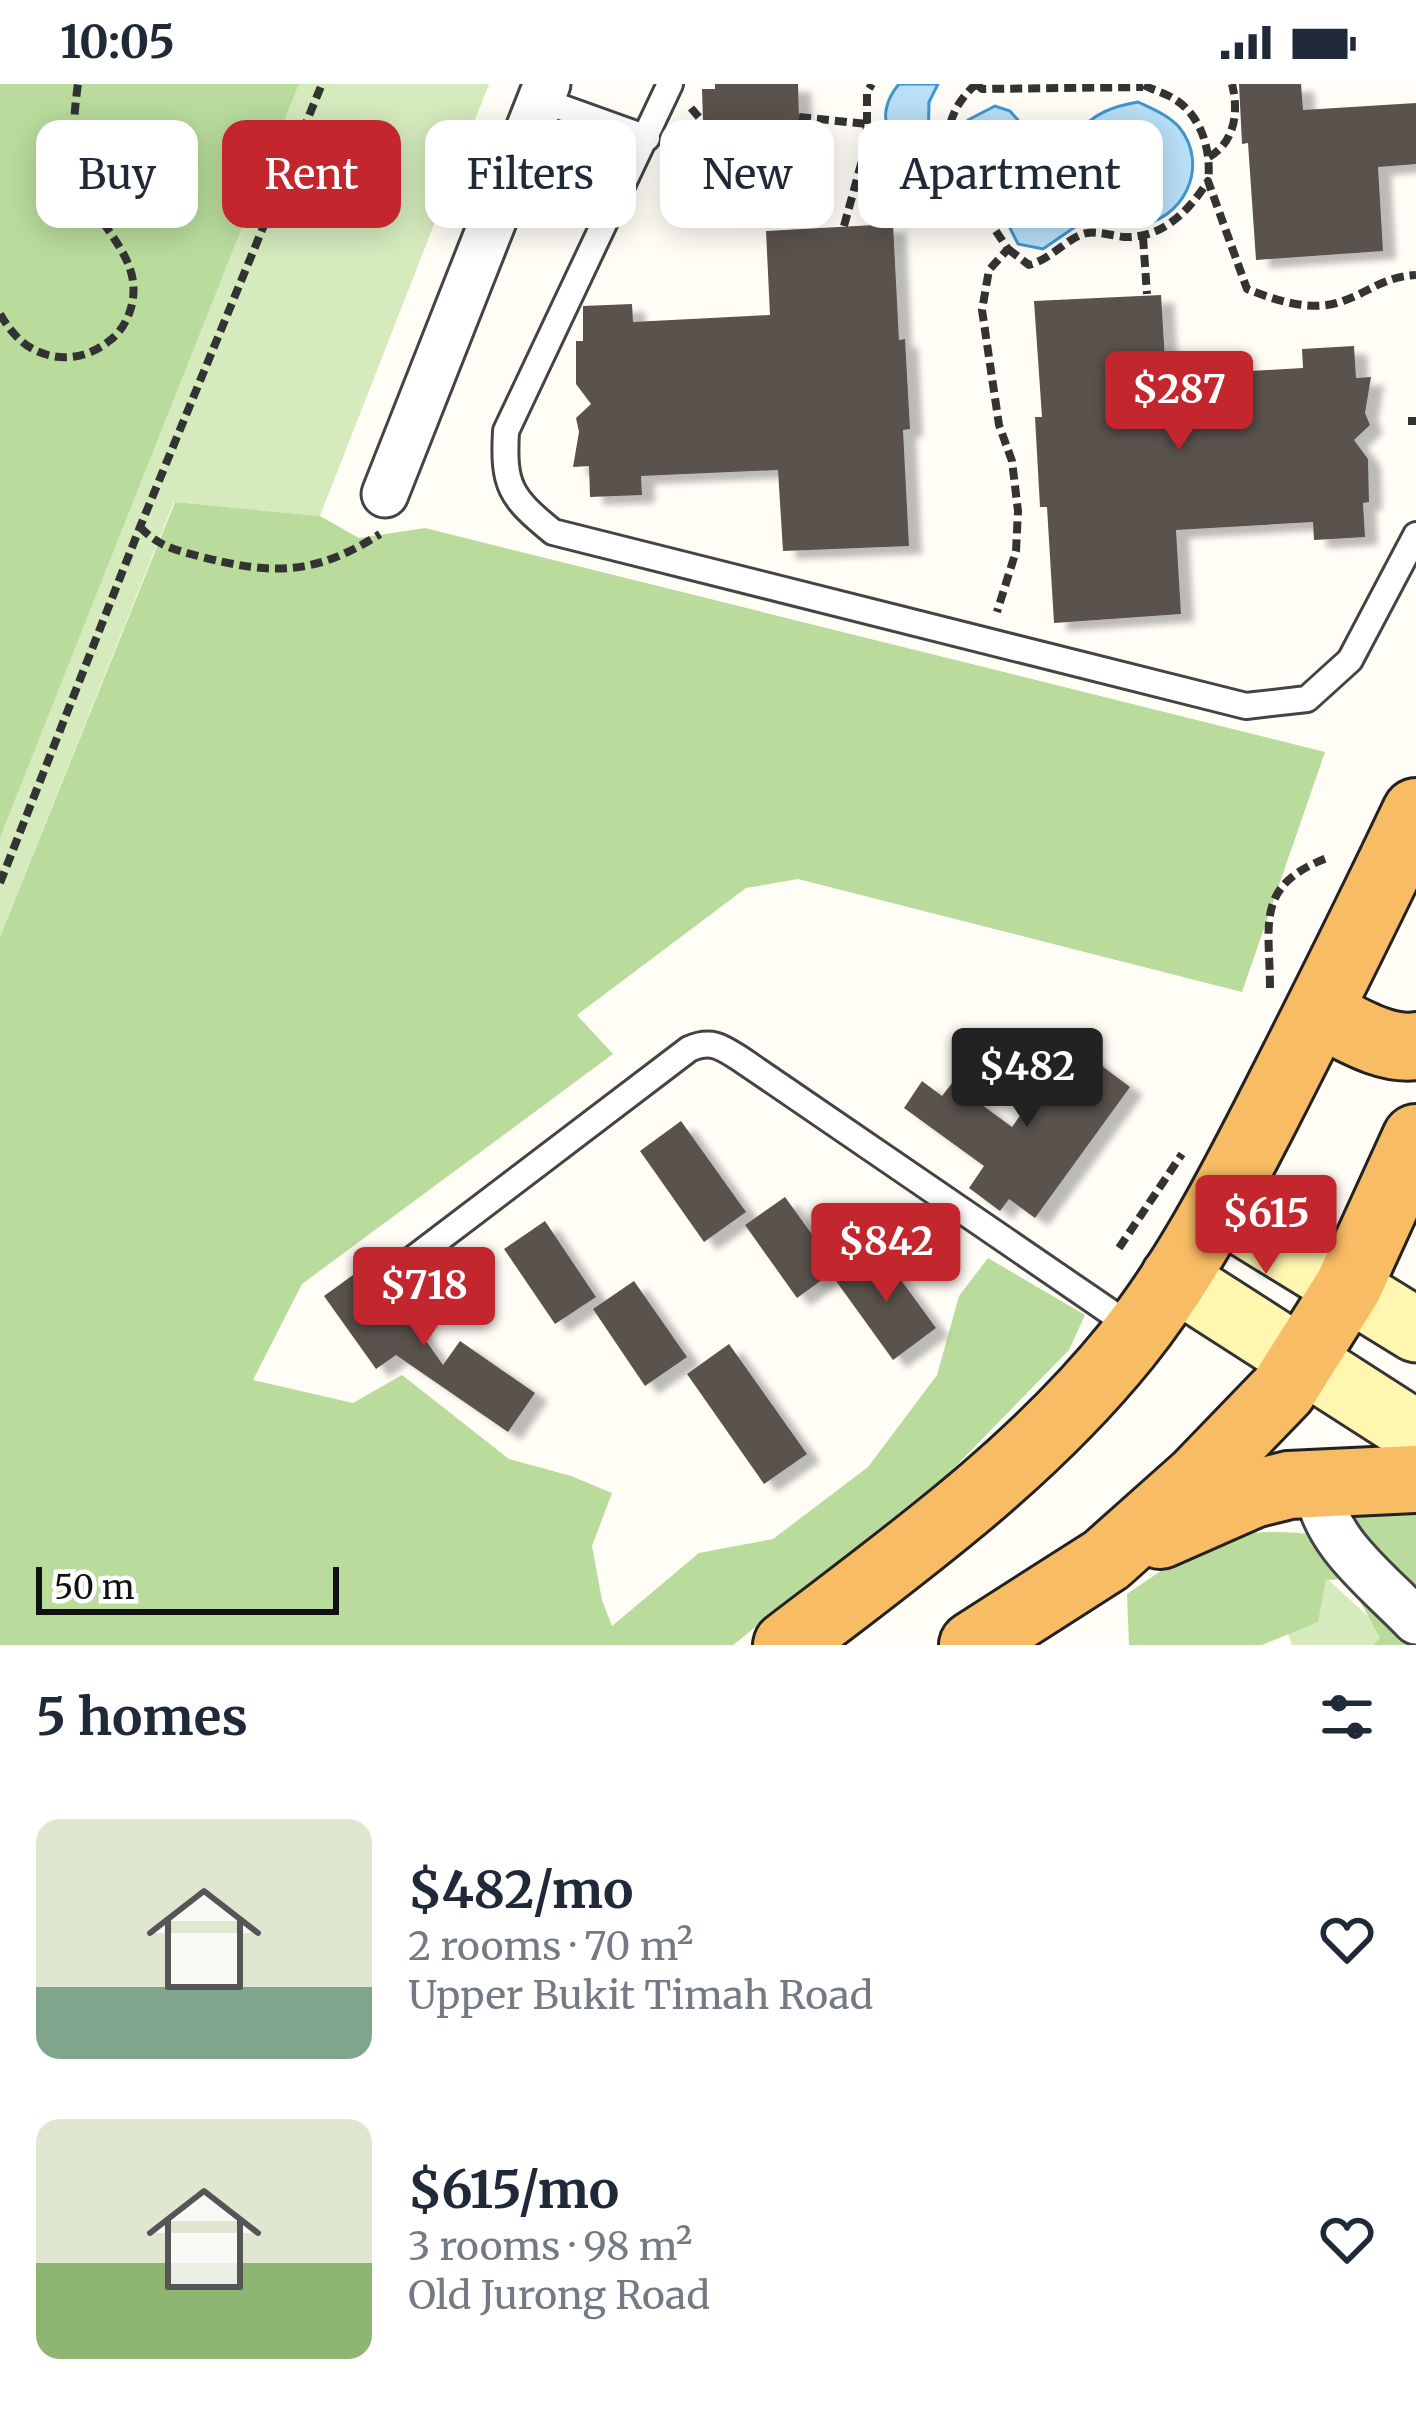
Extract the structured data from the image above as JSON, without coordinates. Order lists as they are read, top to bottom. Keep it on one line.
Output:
{"scale_bar":"50 m","page":{"status":"10:05","chip":["Buy","Rent","Filters","New","Apartment"],"price":["$287","$482","$615","$842","$718"],"scale":"50 m","heading":"5 homes","list":[{"name":"$482/mo","note":"2 rooms · 70 m² · Upper Bukit Timah Road"},{"name":"$615/mo","note":"3 rooms · 98 m² · Old Jurong Road"}]}}
